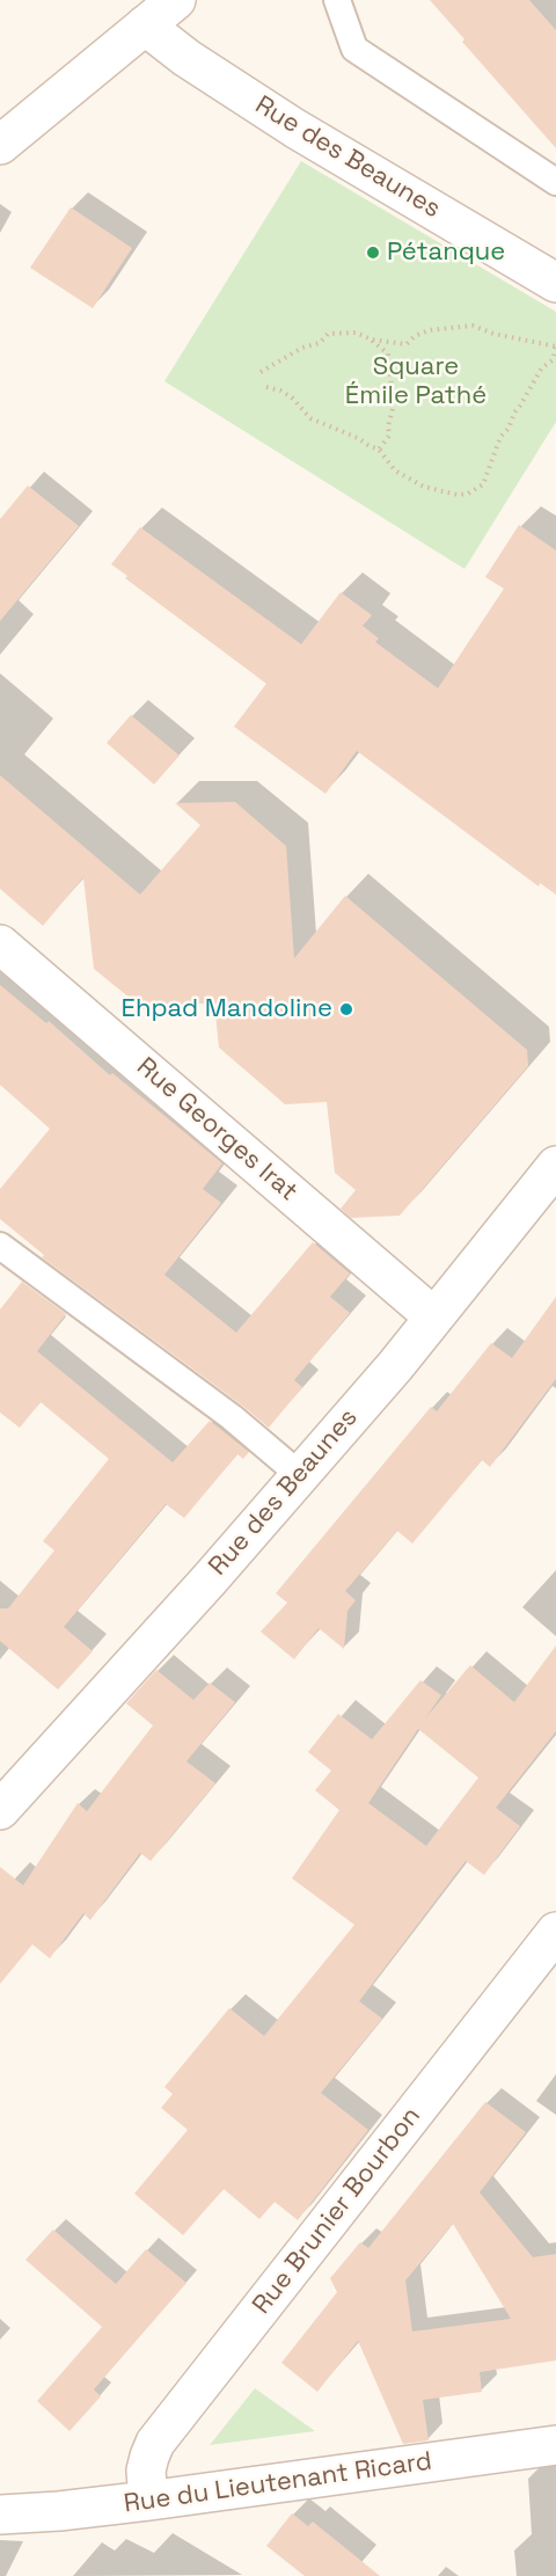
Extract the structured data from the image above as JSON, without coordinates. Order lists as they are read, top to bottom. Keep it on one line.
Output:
{"streets":{"street":["Rue des Beaunes","Rue Georges Irat","Rue Brunier Bourbon","Rue du Lieutenant Ricard"]},"crossings":[["Rue des Beaunes","Rue Georges Irat"],["Rue Brunier Bourbon","Rue du Lieutenant Ricard"]],"parks":["Square Émile Pathé"],"places":["Pétanque","Ehpad Mandoline"]}
